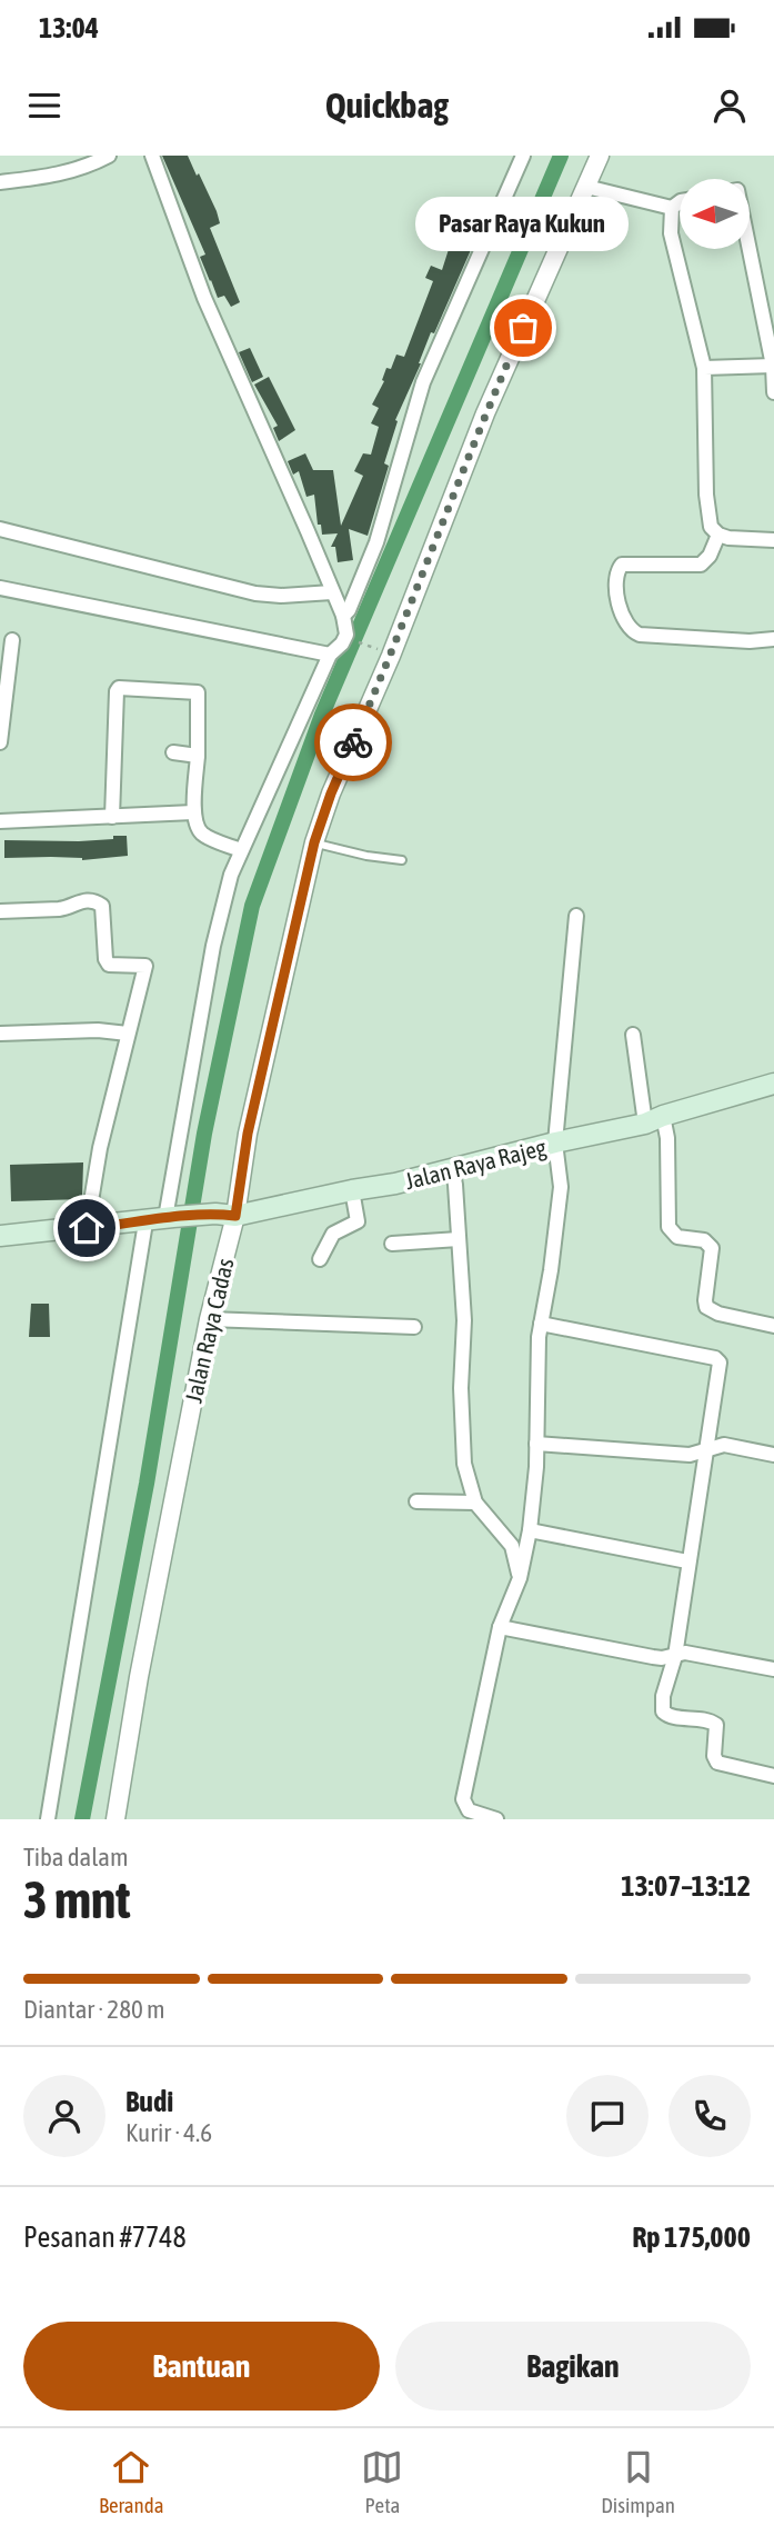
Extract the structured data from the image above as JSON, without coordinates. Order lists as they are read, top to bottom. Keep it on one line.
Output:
{"streets":{"main road":["Jalan Raya Rajeg"],"street":["Jalan Raya Cadas"]},"crossings":[["Jalan Raya Rajeg","Jalan Raya Cadas"]],"places":["Pasar Raya Kukun"],"north":"left","page":{"status":"13:04","header":"Quickbag","bubble":"Pasar Raya Kukun","heading":["3 mnt","Tiba dalam","13:07–13:12"],"panel":["Budi","Kurir · 4.6","Pesanan #7748","Rp 175,000"],"bar":"Diantar · 280 m","buttons":["Bantuan","Bagikan"],"tabs":["Beranda","Peta","Disimpan"]}}
